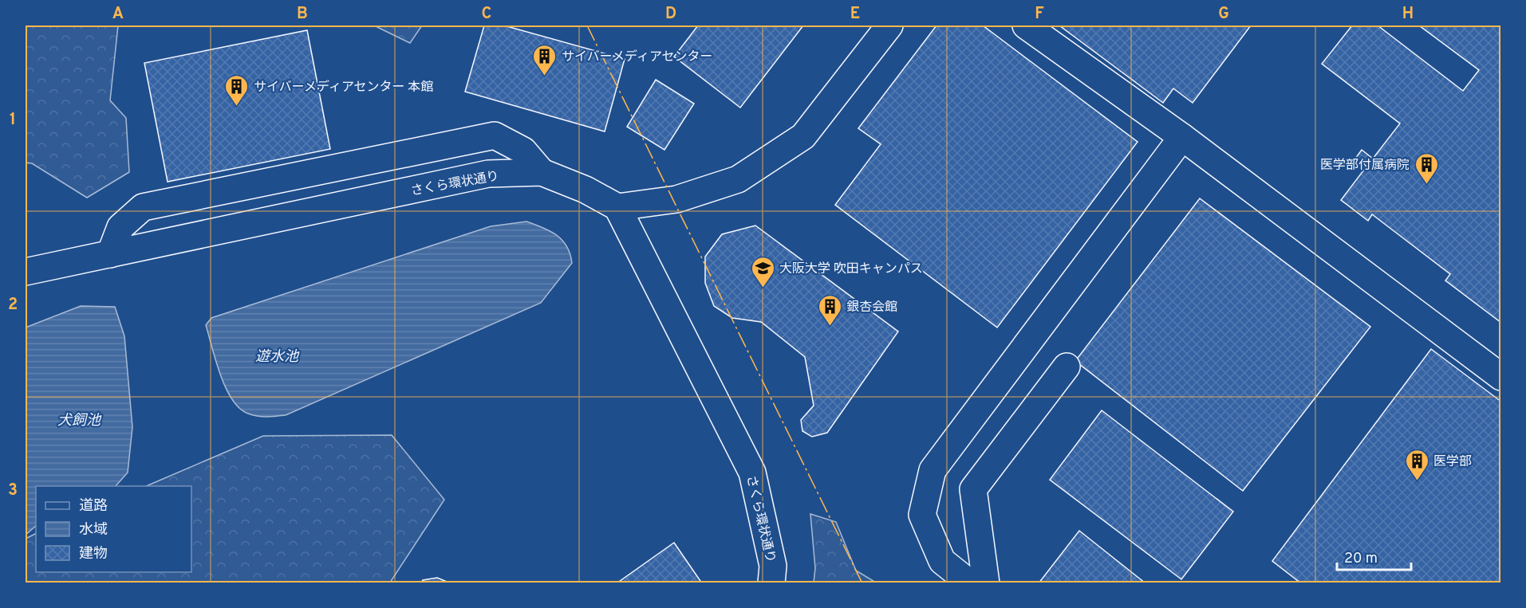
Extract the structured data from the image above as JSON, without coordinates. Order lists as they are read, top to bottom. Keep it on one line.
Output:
{"streets":{"lane":["さくら環状通り"]},"water":["遊水池","犬飼池"],"places":{"building":["サイバーメディアセンター","サイバーメディアセンター 本館","医学部付属病院","銀杏会館","医学部"],"school or university":["大阪大学 吹田キャンパス"]},"legend":["道路","水域","建物"],"scale_bar":"20 m","grid":{"columns":["A","B","C","D","E","F","G","H"],"rows":["1","2","3"]}}
